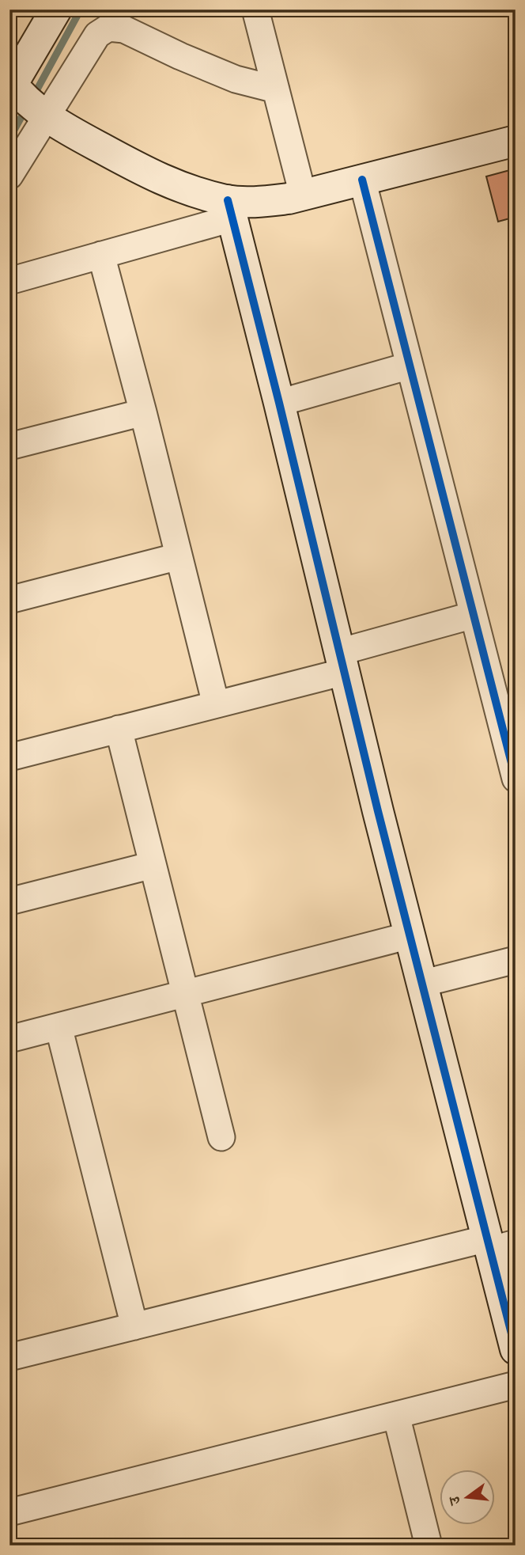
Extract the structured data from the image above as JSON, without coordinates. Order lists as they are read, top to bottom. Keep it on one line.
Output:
{"north":"left"}
